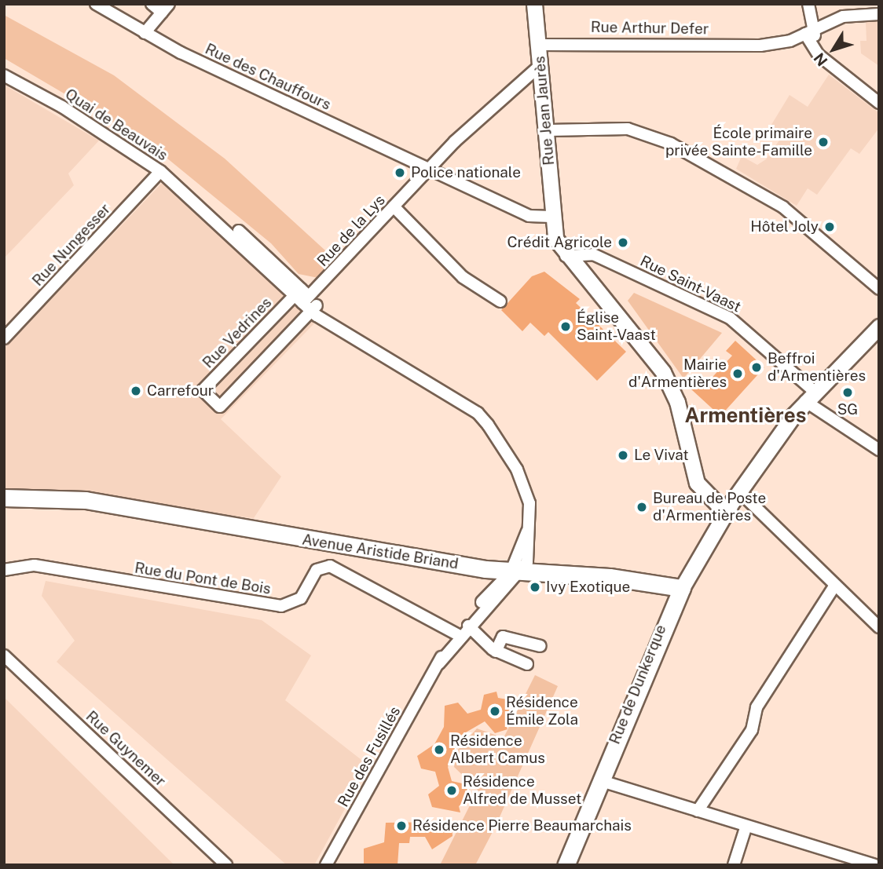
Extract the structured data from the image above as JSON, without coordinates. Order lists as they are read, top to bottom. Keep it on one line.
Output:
{"streets":{"main road":["Rue Jean Jaurès","Avenue Aristide Briand","Rue de Dunkerque"],"street":["Rue Arthur Defer","Rue des Chauffours","Quai de Beauvais","Rue de la Lys","Rue Nungesser","Rue Saint-Vaast","Rue Vedrines","Rue du Pont de Bois","Rue Guynemer","Rue des Fusillés"]},"crossings":[["Rue Arthur Defer","Rue Jean Jaurès"],["Rue des Chauffours","Rue Jean Jaurès"],["Rue des Chauffours","Rue de la Lys"],["Rue Jean Jaurès","Rue de la Lys"],["Rue Jean Jaurès","Rue Saint-Vaast"],["Rue Jean Jaurès","Rue de Dunkerque"],["Quai de Beauvais","Rue de la Lys"],["Quai de Beauvais","Rue Nungesser"],["Quai de Beauvais","Rue Vedrines"],["Quai de Beauvais","Avenue Aristide Briand"],["Quai de Beauvais","Rue des Fusillés"],["Rue de la Lys","Rue Vedrines"],["Rue Saint-Vaast","Rue de Dunkerque"],["Avenue Aristide Briand","Rue de Dunkerque"],["Avenue Aristide Briand","Rue des Fusillés"],["Rue du Pont de Bois","Rue des Fusillés"]],"districts":["Armentières"],"places":["École primaire privée Sainte-Famille","Police nationale","Hôtel Joly","Crédit Agricole","Église Saint-Vaast","Beffroi d'Armentières","Mairie d'Armentières","Carrefour","SG","Le Vivat","Bureau de Poste d'Armentières","Ivy Exotique","Résidence Émile Zola","Résidence Albert Camus","Résidence Alfred de Musset","Résidence Pierre Beaumarchais"],"north":"bottom left"}
